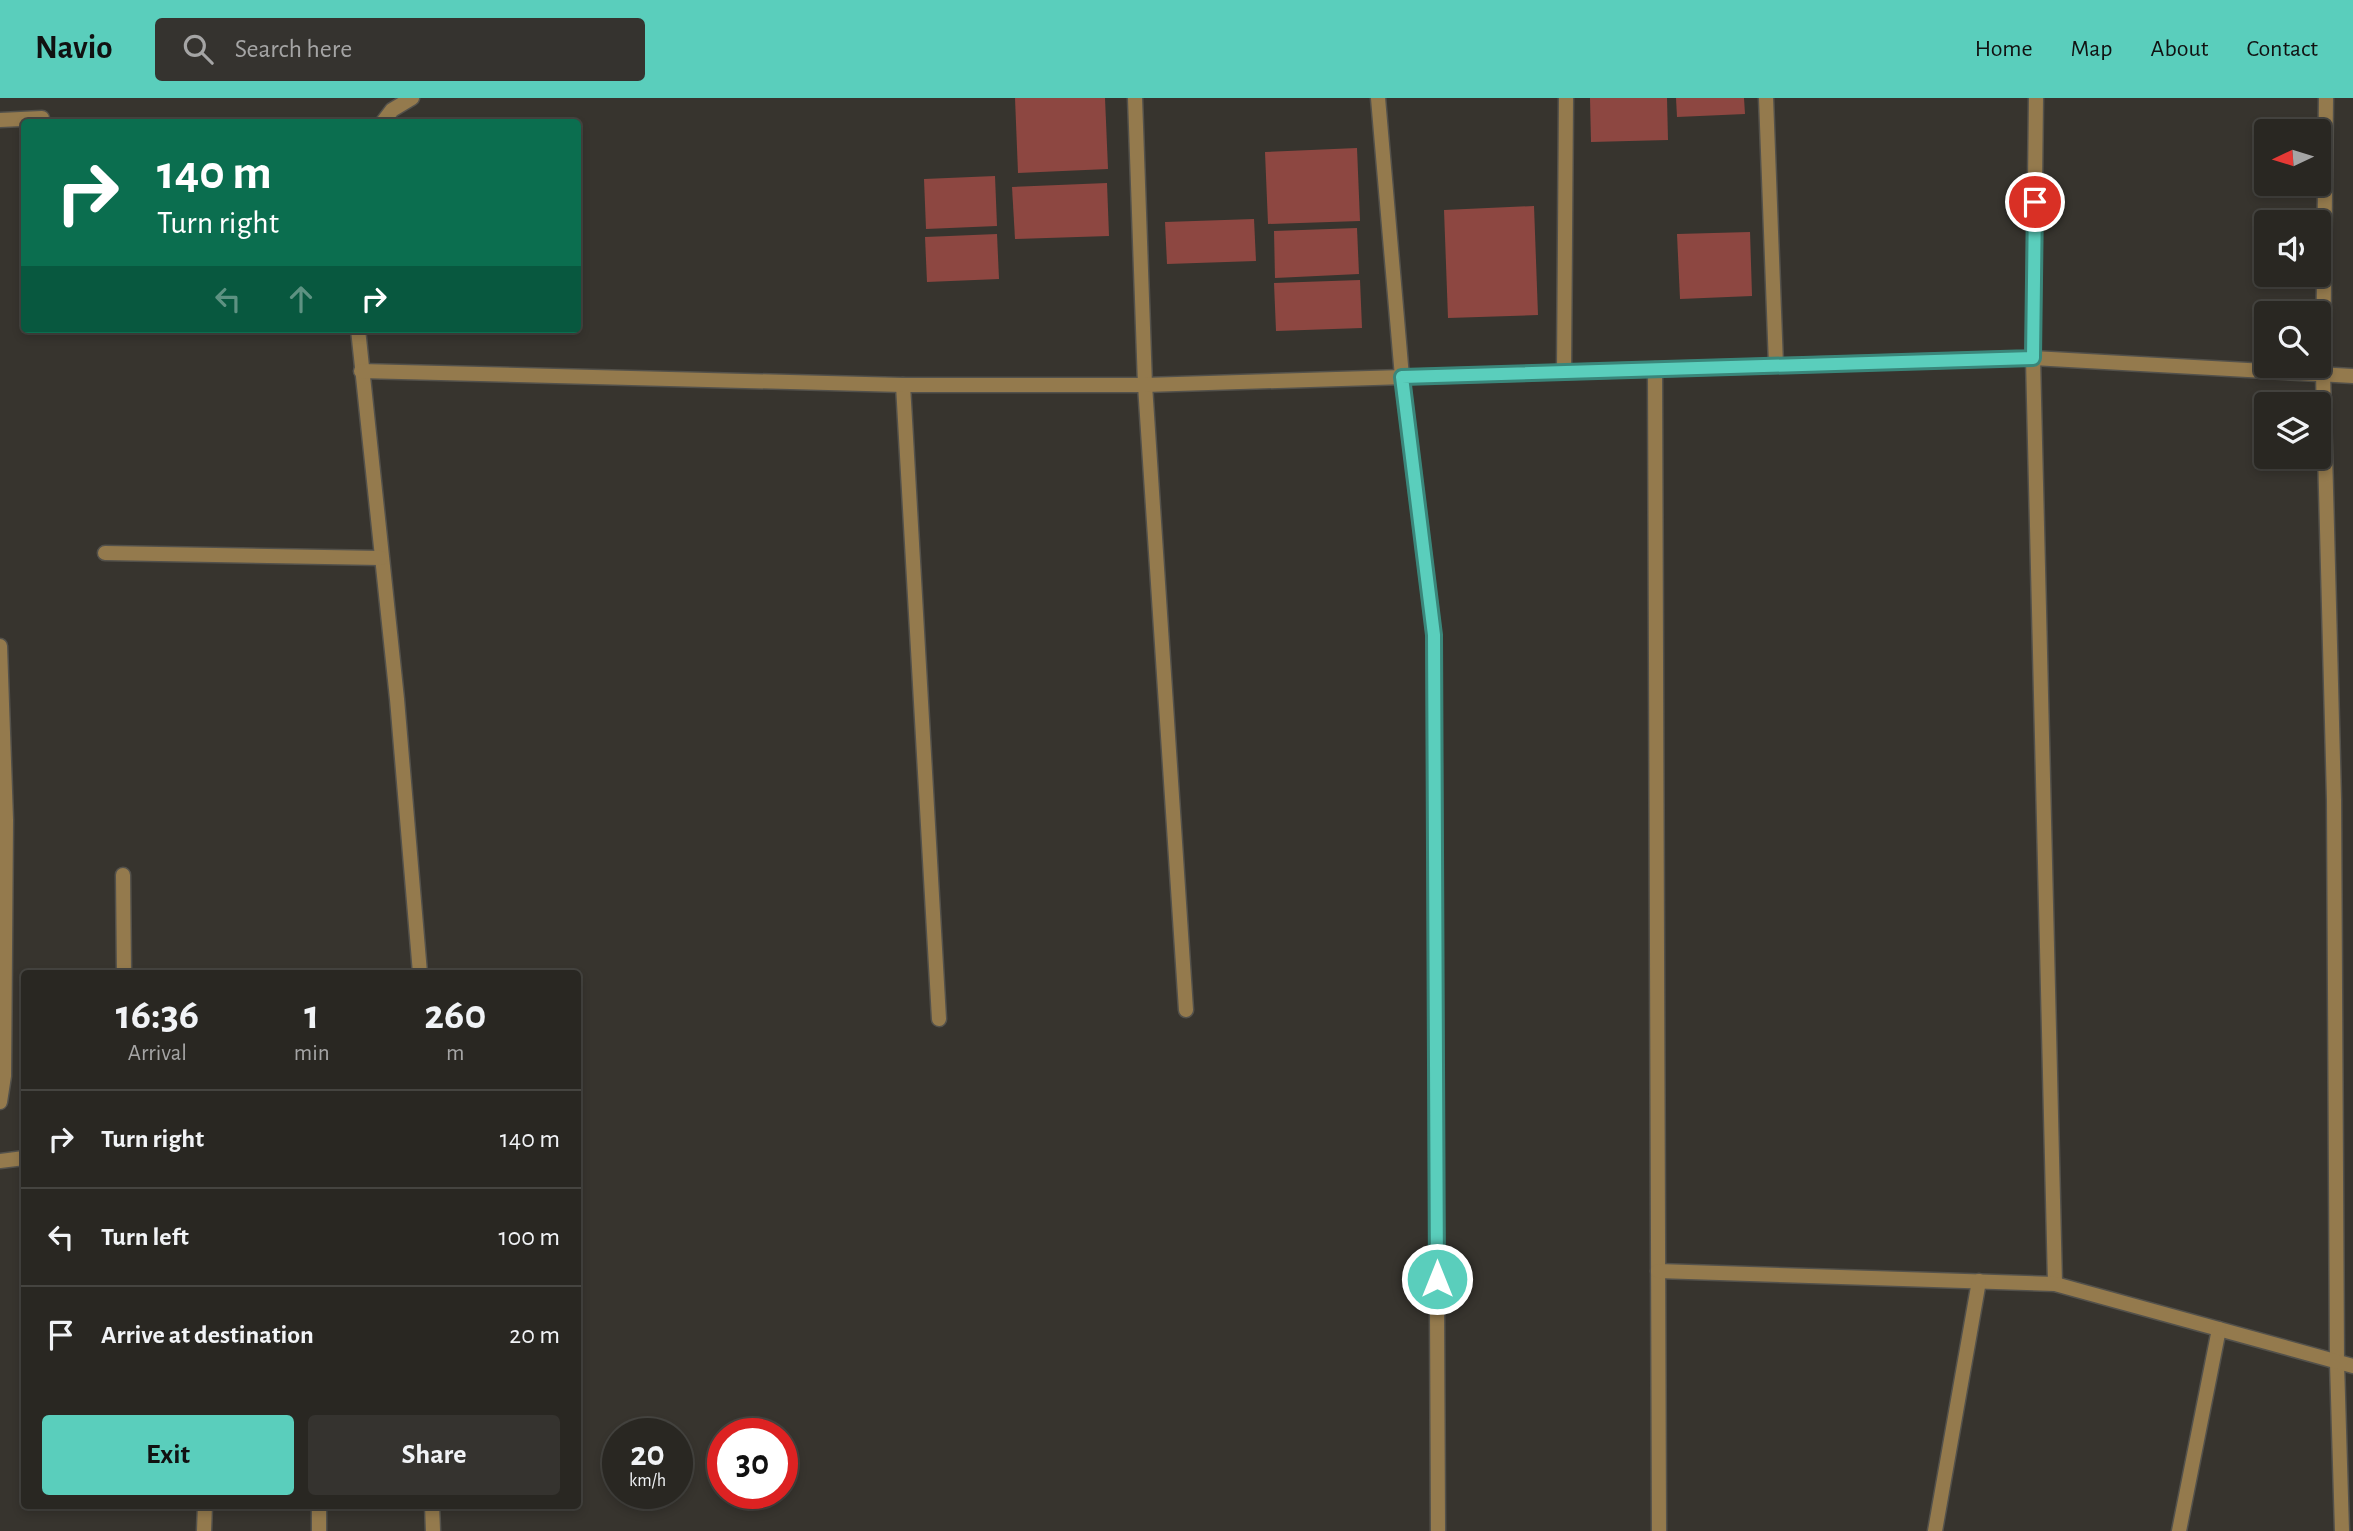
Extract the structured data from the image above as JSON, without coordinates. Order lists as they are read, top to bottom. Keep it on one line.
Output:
{"north":"left","page":{"header":"Navio","search":"Search here","nav":["Home","Map","About","Contact"],"turn":["140 m","Turn right"],"eta":["16:36","Arrival","1","min","260","m"],"list":[{"name":"Turn right","value":"140 m"},{"name":"Turn left","value":"100 m"},{"name":"Arrive at destination","value":"20 m"}],"buttons":["Exit","Share"],"speed":"20 km/h","limit":"30"}}
